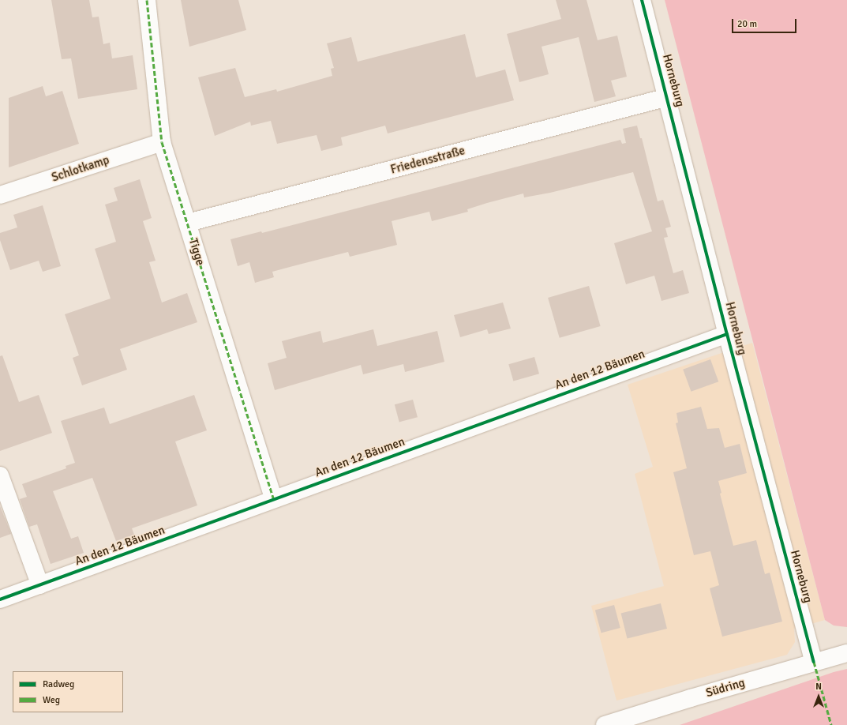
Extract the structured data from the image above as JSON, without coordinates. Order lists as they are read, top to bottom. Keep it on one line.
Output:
{"streets":{"street":["Horneburg","Friedensstraße","Schlotkamp","Tigge","An den 12 Bäumen","Südring"]},"crossings":[["Horneburg","Friedensstraße"],["Horneburg","An den 12 Bäumen"],["Horneburg","Südring"],["Friedensstraße","Tigge"],["Schlotkamp","Tigge"],["Tigge","An den 12 Bäumen"]],"legend":["Radweg","Weg"],"scale_bar":"20 m","north":"top"}
